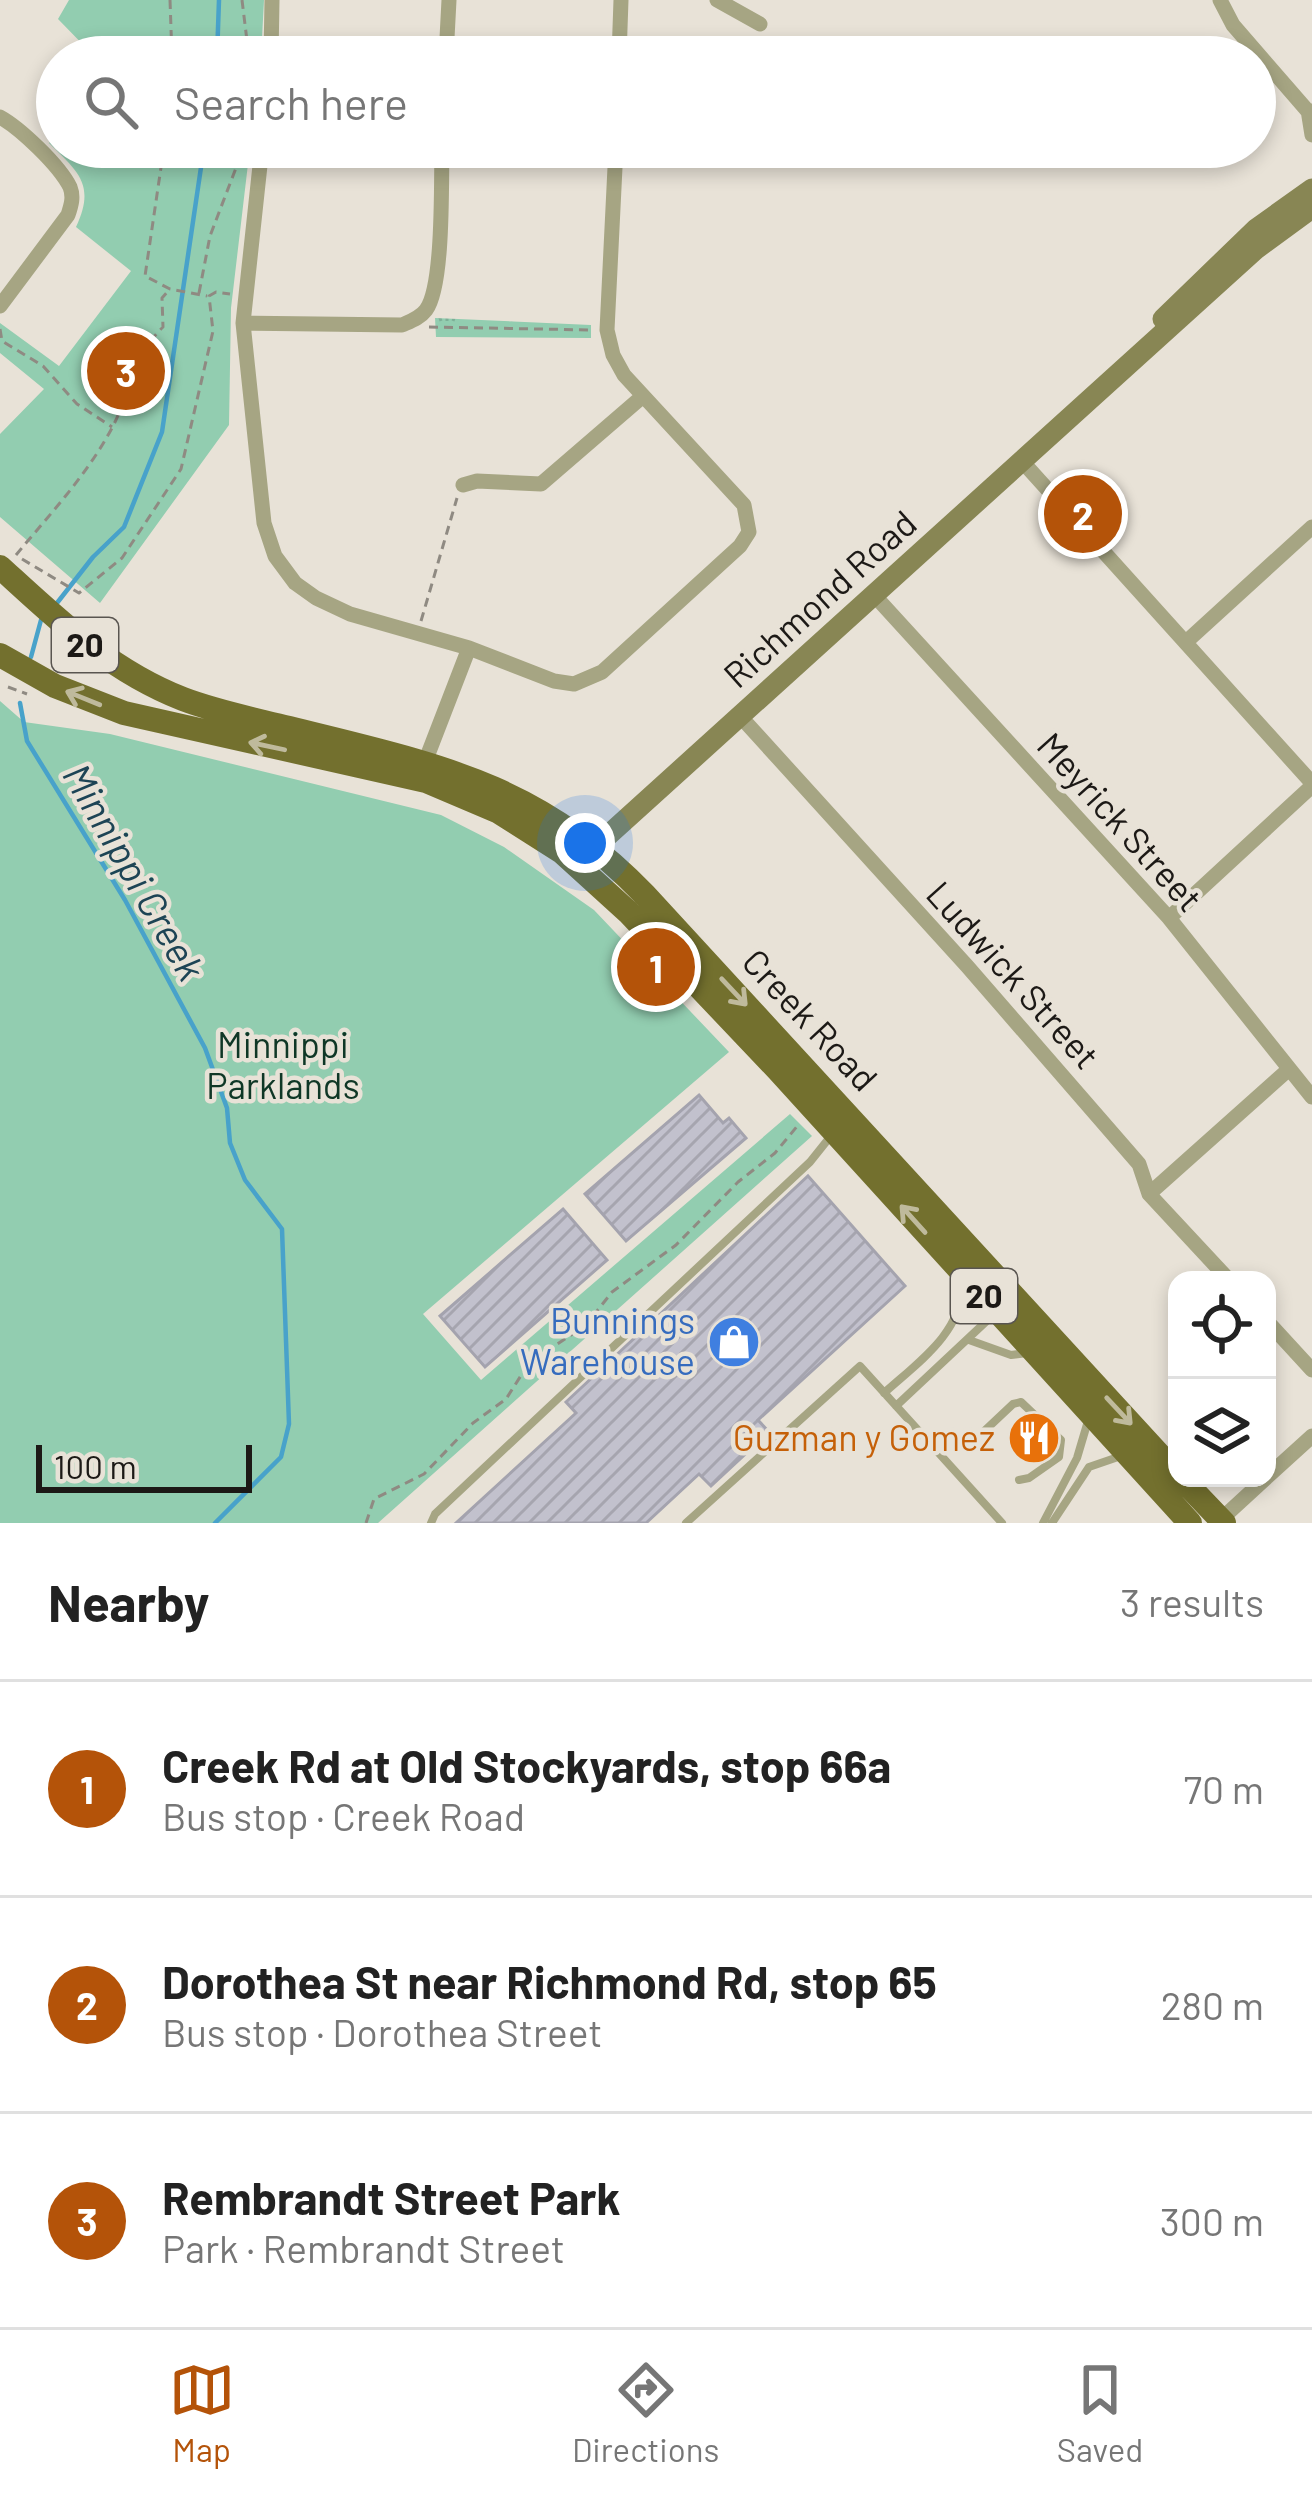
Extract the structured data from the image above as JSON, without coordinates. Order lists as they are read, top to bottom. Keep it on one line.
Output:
{"streets":{"main road":["Richmond Road","20","Creek Road"],"street":["Meyrick Street","Ludwick Street"]},"crossings":[["Richmond Road","Meyrick Street"],["Richmond Road","Ludwick Street"],["Richmond Road","Creek Road"]],"water":["Minnippi Creek"],"parks":["Minnippi Parklands"],"places":{"shop":["Bunnings Warehouse"],"restaurant":["Guzman y Gomez"]},"scale_bar":"100 m","page":{"search":"Search here","pins":["3","2","1"],"scale":"100 m","heading":["Nearby","3 results"],"list":[{"mark":"1","name":"Creek Rd at Old Stockyards, stop 66a","note":"Bus stop · Creek Road","value":"70 m"},{"mark":"2","name":"Dorothea St near Richmond Rd, stop 65","note":"Bus stop · Dorothea Street","value":"280 m"},{"mark":"3","name":"Rembrandt Street Park","note":"Park · Rembrandt Street","value":"300 m"}],"nav":["Map","Directions","Saved"]}}
